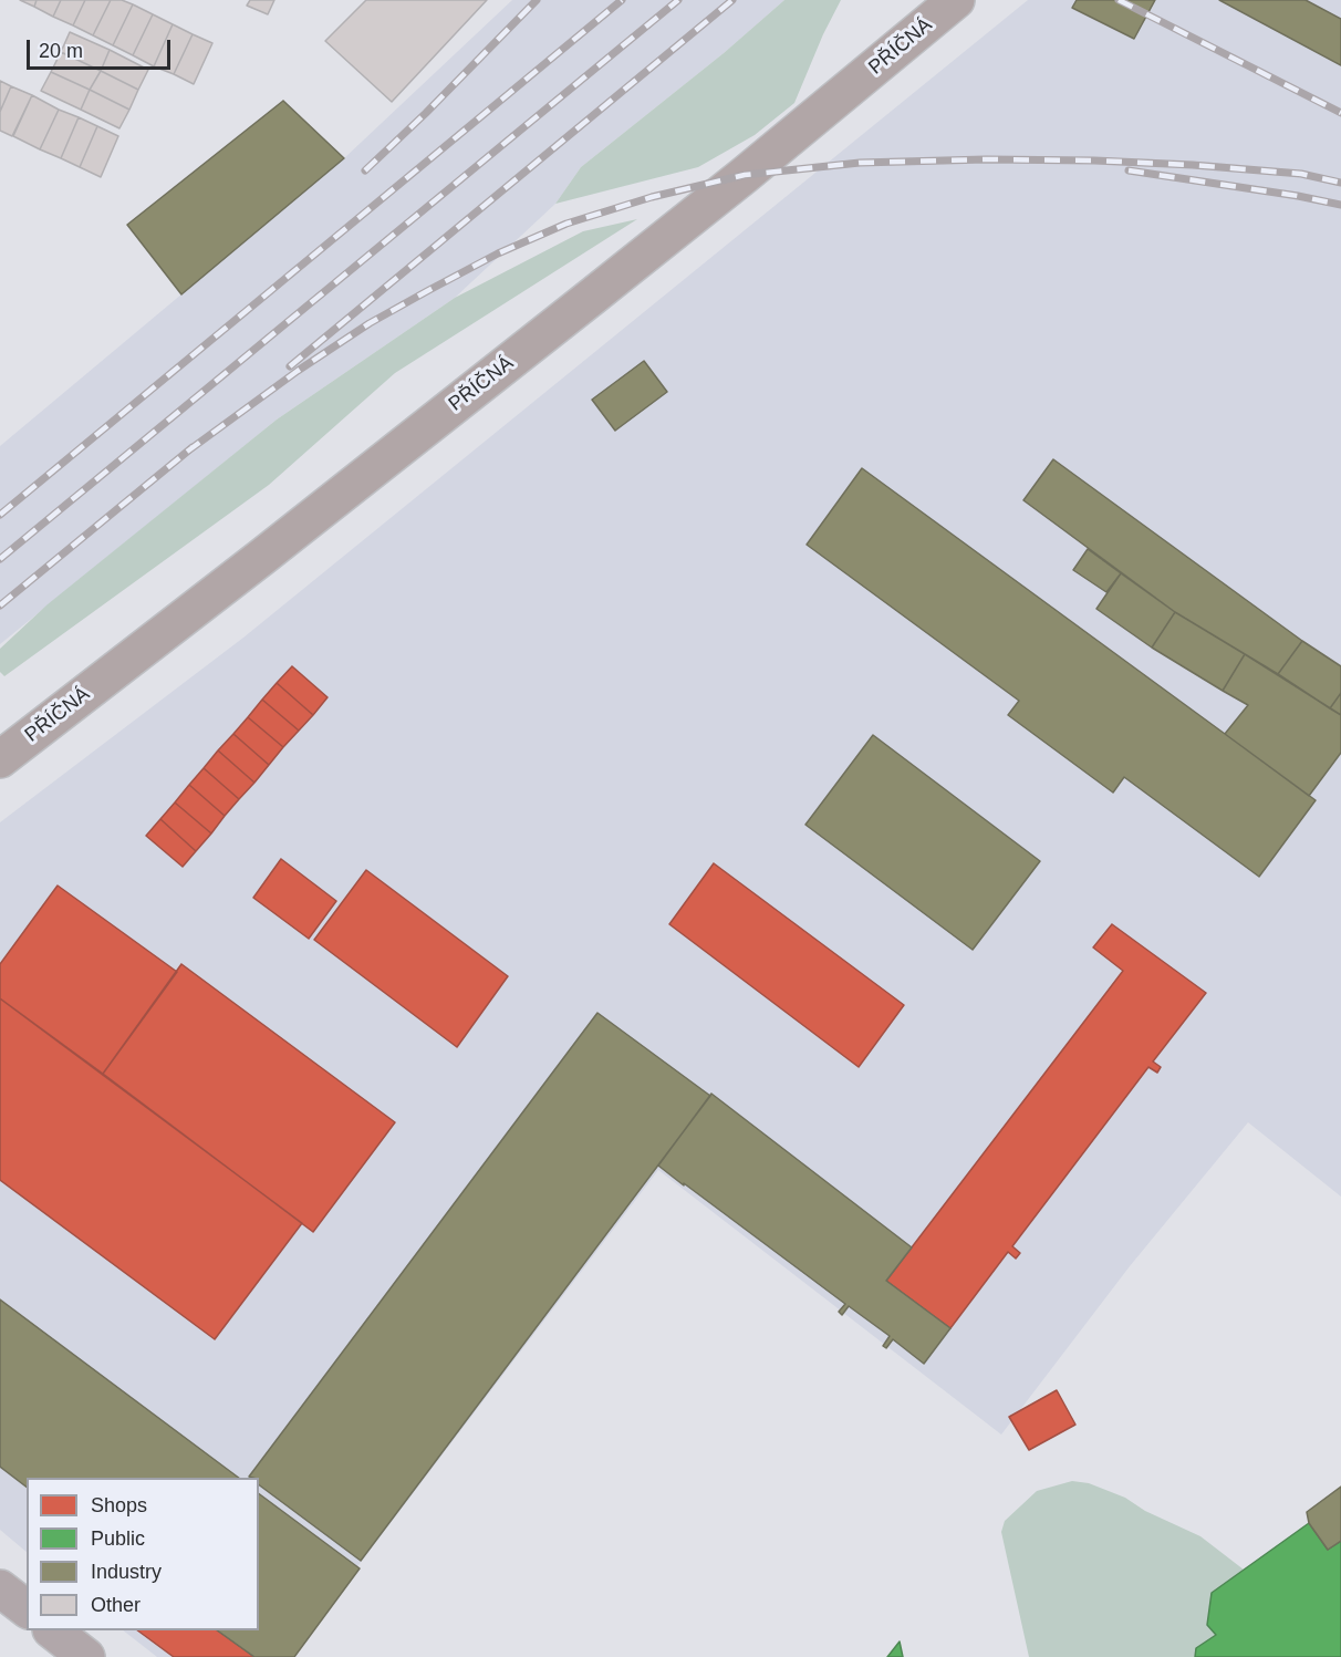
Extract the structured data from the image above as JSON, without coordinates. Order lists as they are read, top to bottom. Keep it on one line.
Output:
{"streets":{"street":["PŘÍČNÁ"]},"legend":["Shops","Public","Industry","Other"],"scale_bar":"20 m"}
